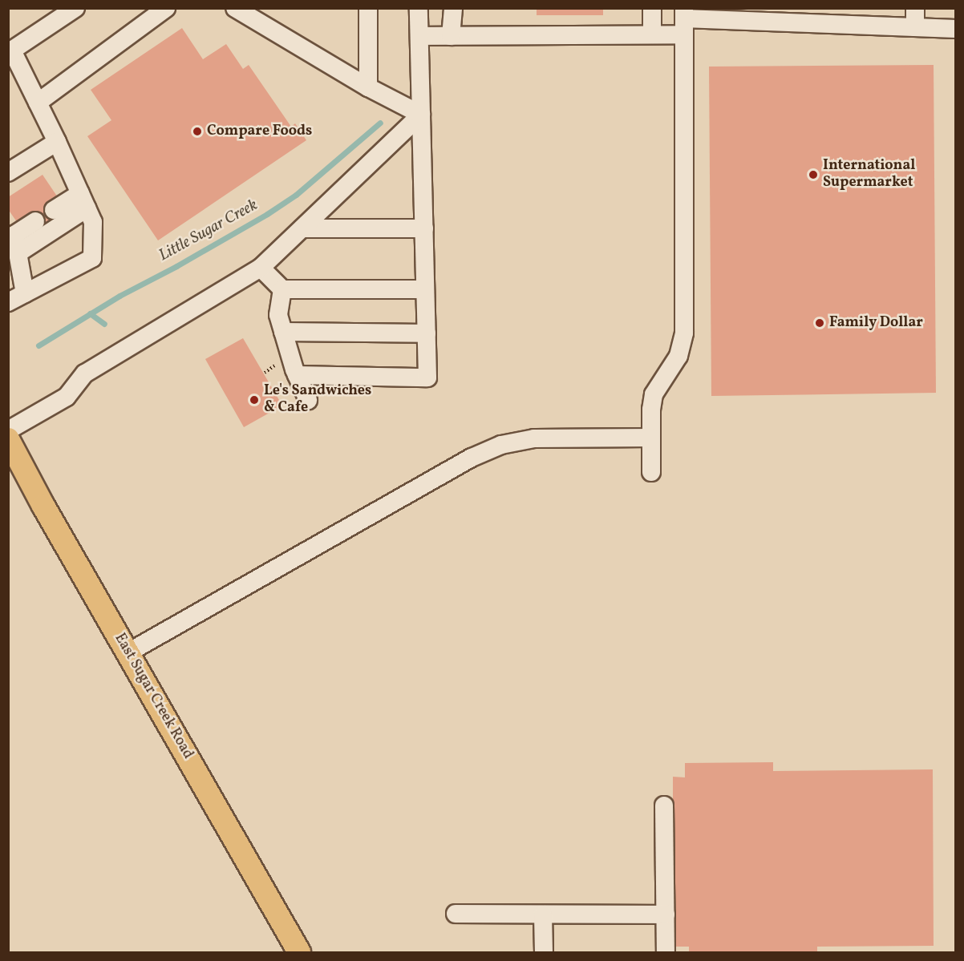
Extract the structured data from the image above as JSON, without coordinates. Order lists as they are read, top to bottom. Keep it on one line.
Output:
{"streets":{"main road":["East Sugar Creek Road"]},"water":["Little Sugar Creek"],"places":["Compare Foods","International Supermarket","Family Dollar","Le's Sandwiches & Cafe"]}
